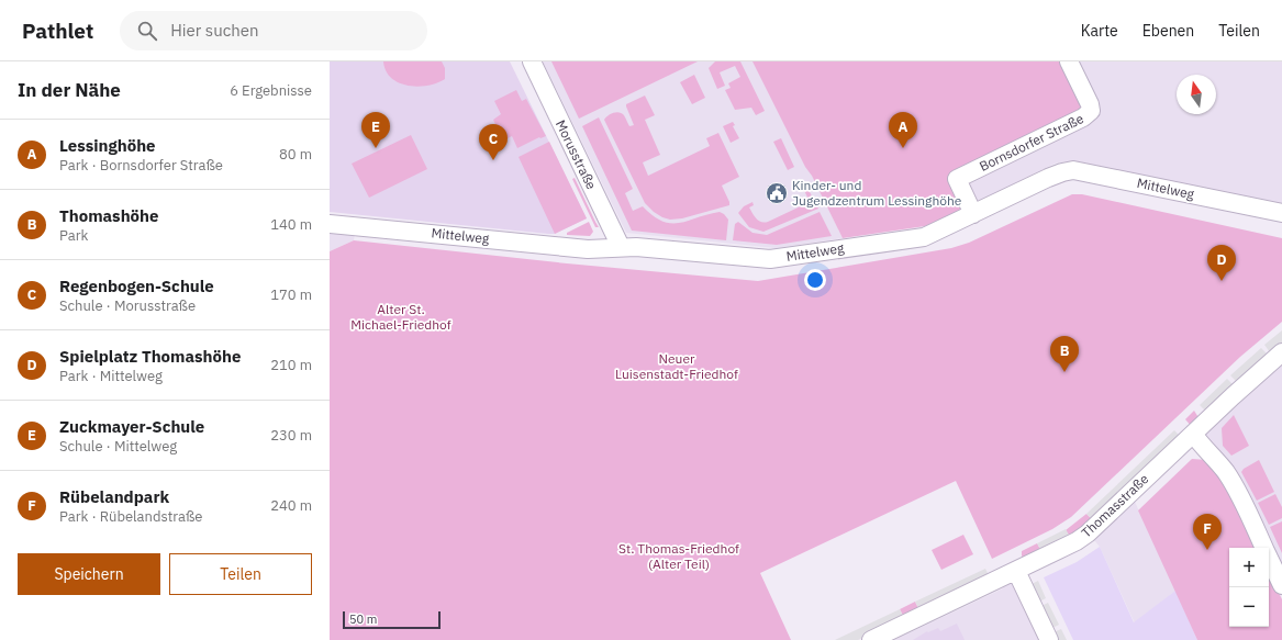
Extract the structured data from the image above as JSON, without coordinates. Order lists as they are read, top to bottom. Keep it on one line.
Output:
{"streets":{"street":["Bornsdorfer Straße","Morusstraße","Mittelweg","Thomasstraße"]},"crossings":[["Bornsdorfer Straße","Mittelweg"],["Morusstraße","Mittelweg"]],"parks":["Alter St. Michael-Friedhof","Neuer Luisenstadt-Friedhof","St. Thomas-Friedhof (Alter Teil)"],"places":{"public building":["Kinder- und Jugendzentrum Lessinghöhe"]},"scale_bar":"50 m","north":"top","page":{"header":"Pathlet","search":"Hier suchen","nav":["Karte","Ebenen","Teilen"],"heading":["In der Nähe","6 Ergebnisse"],"pins":["A","E","C","D","B","F"],"list":[{"mark":"A","name":"Lessinghöhe","note":"Park · Bornsdorfer Straße","value":"80 m"},{"mark":"B","name":"Thomashöhe","note":"Park","value":"140 m"},{"mark":"C","name":"Regenbogen-Schule","note":"Schule · Morusstraße","value":"170 m"},{"mark":"D","name":"Spielplatz Thomashöhe","note":"Park · Mittelweg","value":"210 m"},{"mark":"E","name":"Zuckmayer-Schule","note":"Schule · Mittelweg","value":"230 m"},{"mark":"F","name":"Rübelandpark","note":"Park · Rübelandstraße","value":"240 m"}],"buttons":["Speichern","Teilen"],"map_buttons":["+","−"],"scale":"50 m"}}
